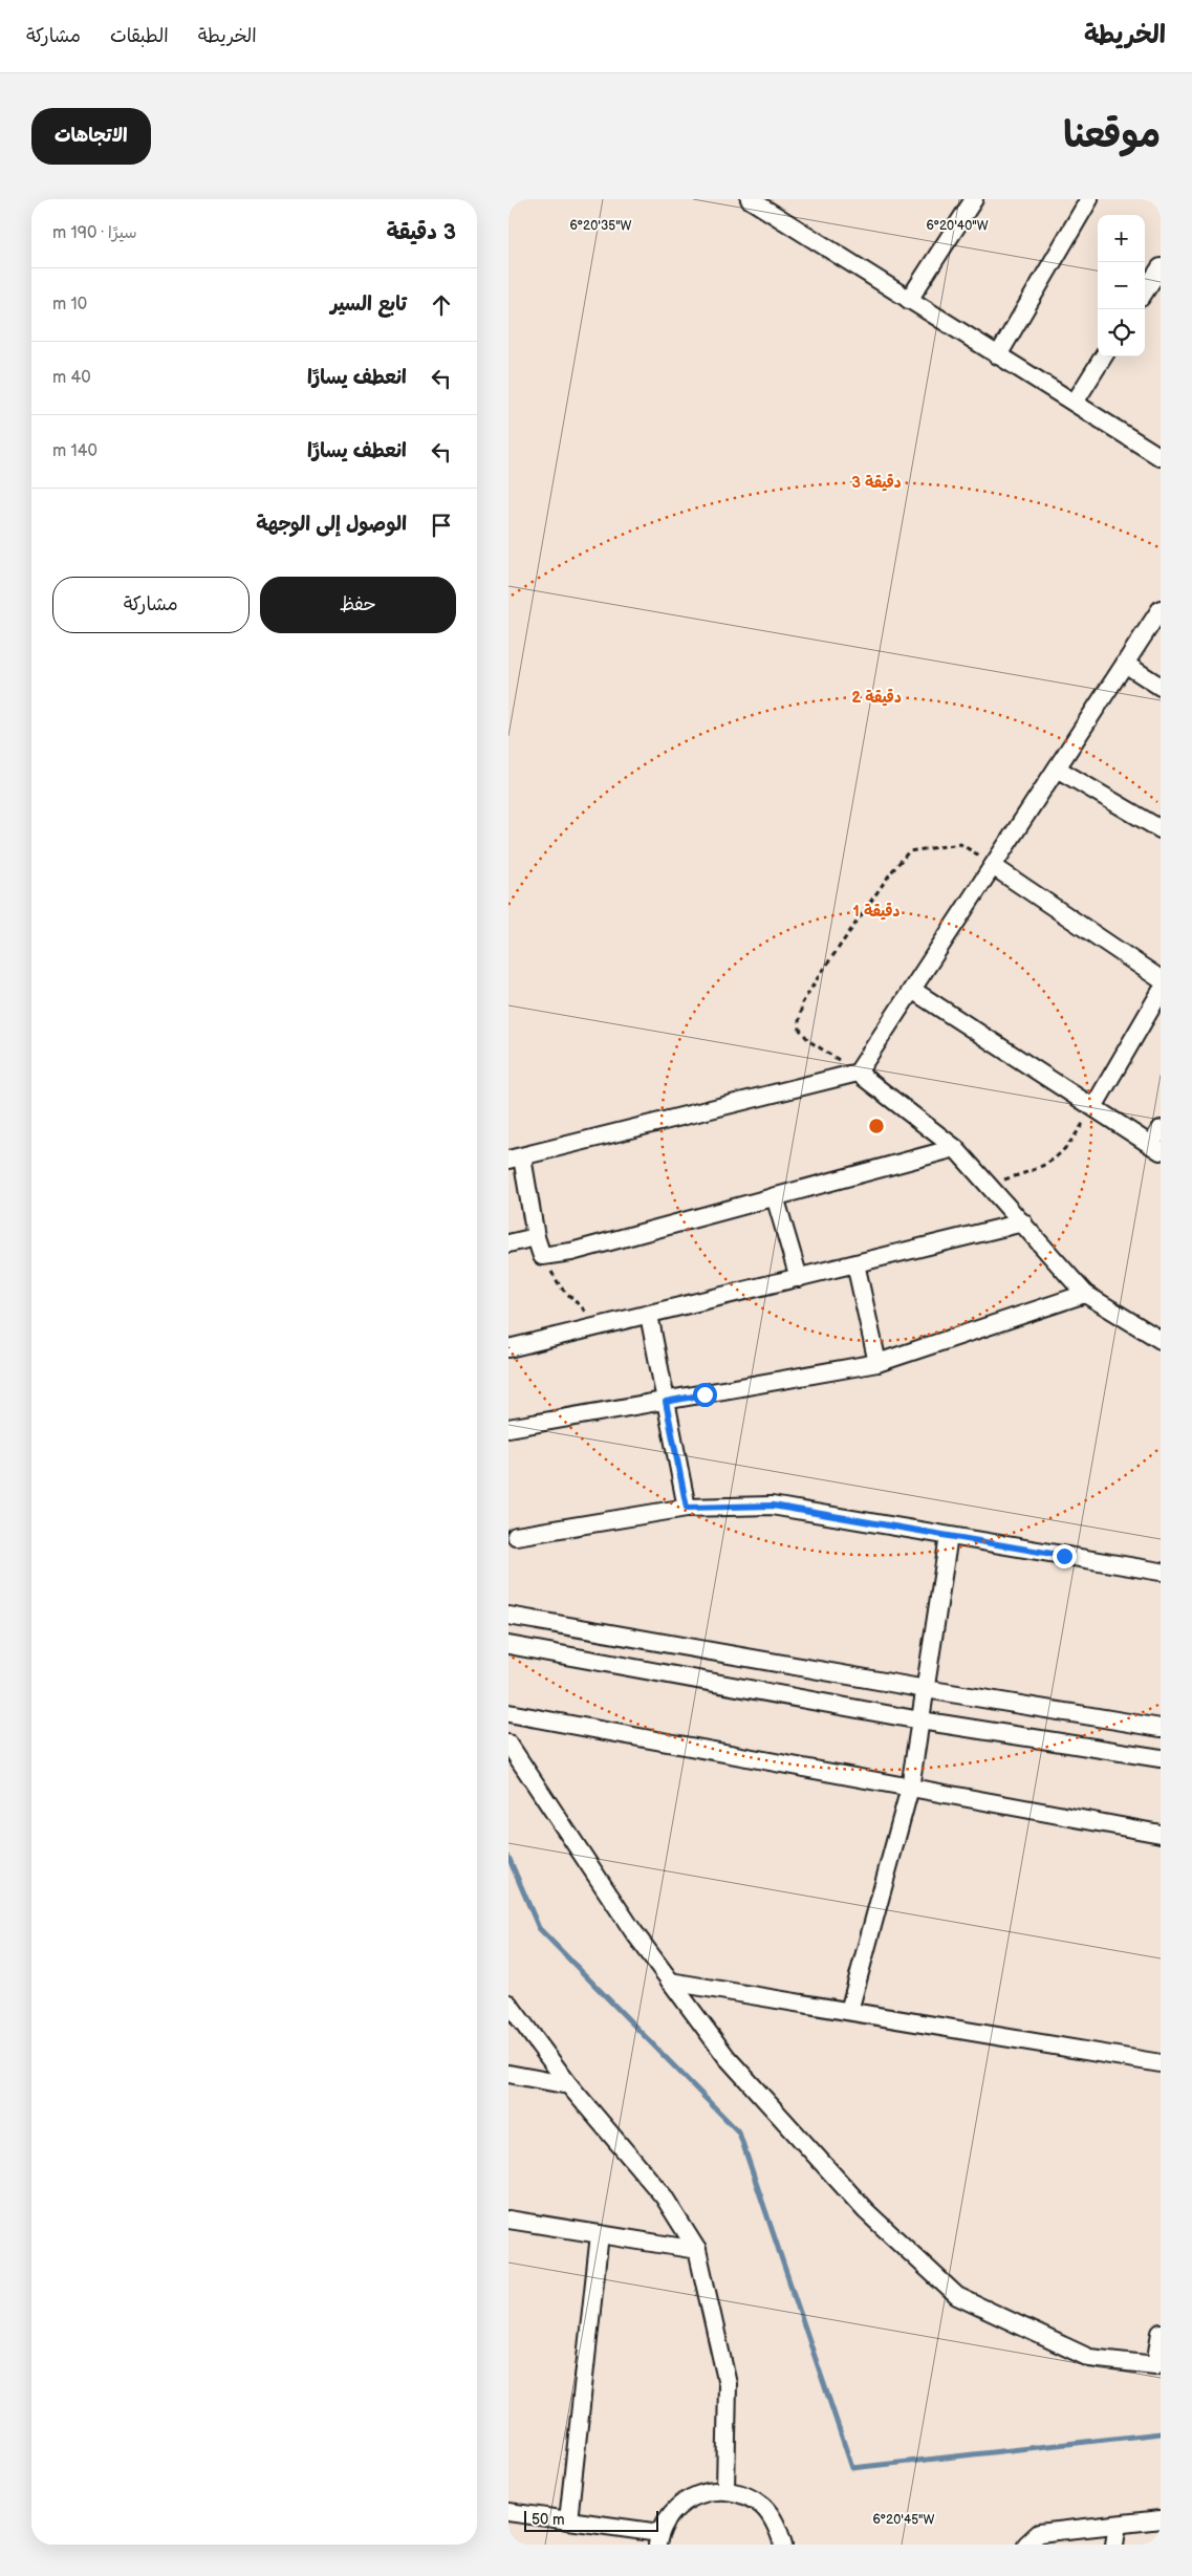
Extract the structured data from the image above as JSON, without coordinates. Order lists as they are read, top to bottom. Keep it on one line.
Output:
{"scale_bar":"50 m","page":{"header":"الخريطة","nav":["الخريطة","الطبقات","مشاركة"],"title":"موقعنا","buttons":["الاتجاهات",["حفظ","مشاركة"]],"heading":["3 دقيقة","سيرًا · 190 m"],"map_buttons":["+","−"],"list":[["تابع السير","10 m"],["انعطف يسارًا","40 m"],["انعطف يسارًا","140 m"],"الوصول إلى الوجهة"],"scale":"50 m"},"coordinates":["6°20'35\"W","6°20'40\"W","6°20'45\"W"],"rings":["3 دقيقة","2 دقيقة","1 دقيقة"]}
